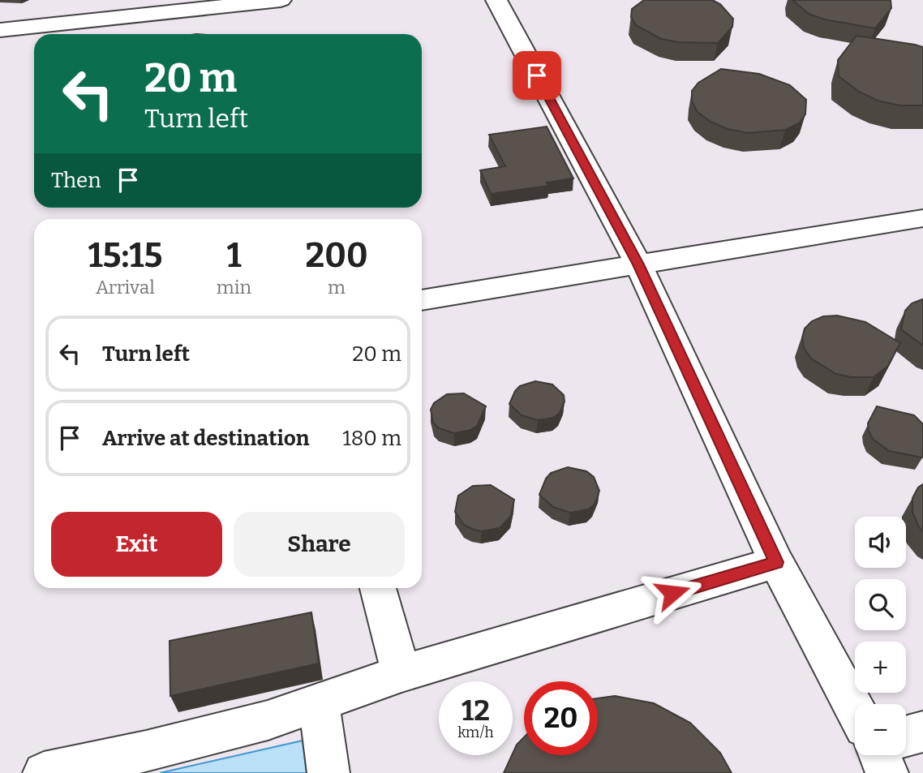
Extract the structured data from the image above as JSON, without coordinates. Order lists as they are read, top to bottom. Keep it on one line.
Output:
{"page":{"turn":["20 m","Turn left"],"then":"Then","eta":["15:15","Arrival","1","min","200","m"],"list":[{"name":"Turn left","value":"20 m"},{"name":"Arrive at destination","value":"180 m"}],"buttons":["Exit","Share"],"map_buttons":["+","−"],"speed":"12 km/h","limit":"20"}}
